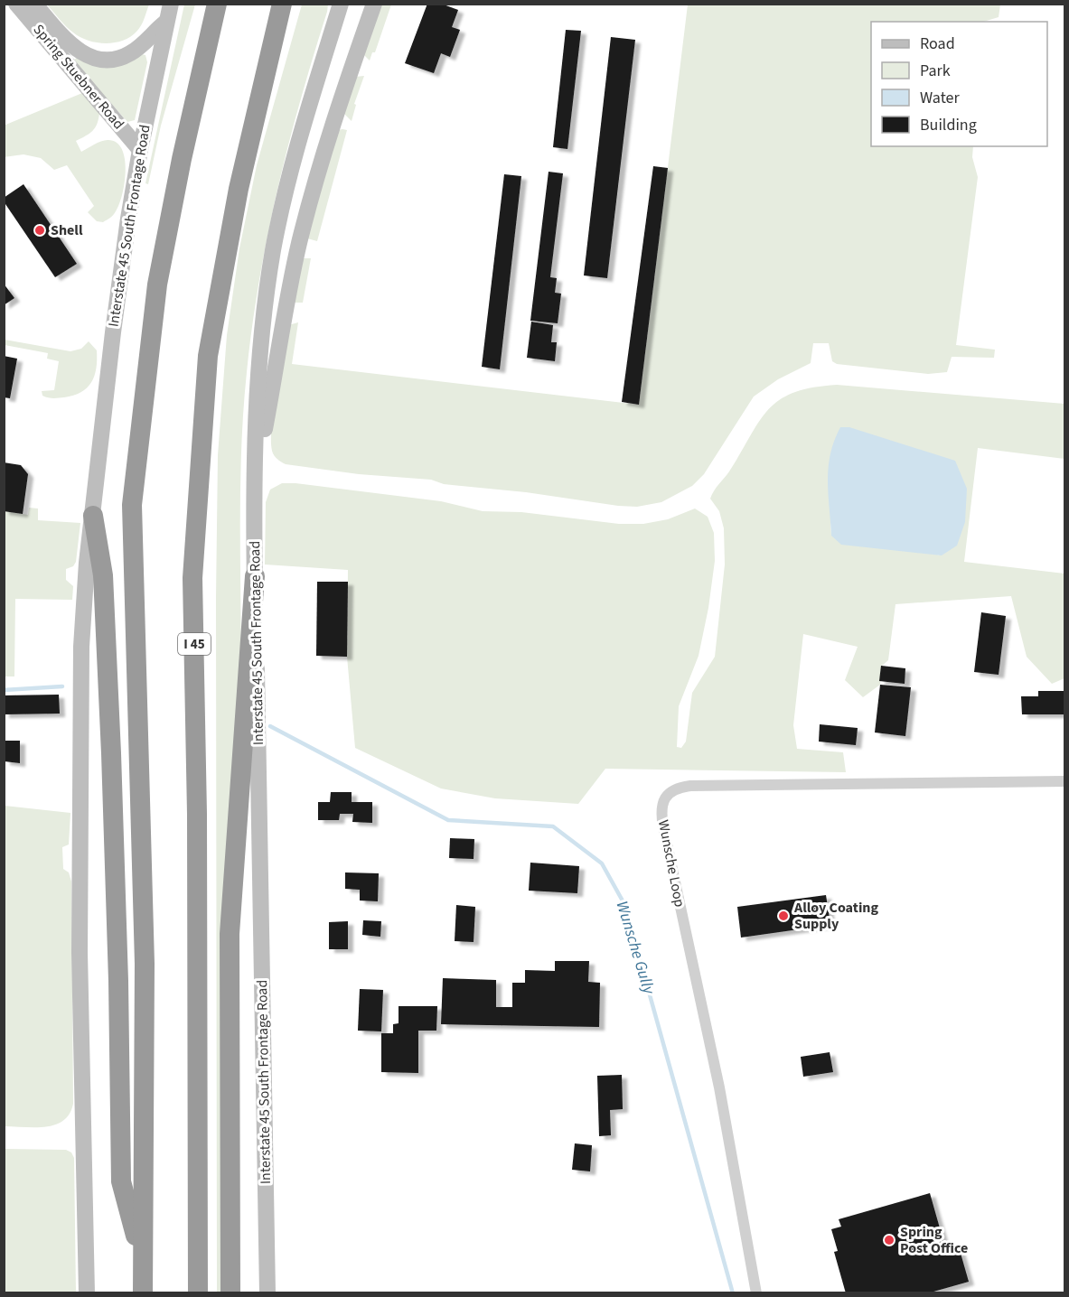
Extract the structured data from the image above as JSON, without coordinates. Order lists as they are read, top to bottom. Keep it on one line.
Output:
{"streets":{"highway":["I 45"],"main road":["Spring Stuebner Road","Interstate 45 South Frontage Road"],"street":["Wunsche Loop"]},"crossings":[["Spring Stuebner Road","Interstate 45 South Frontage Road"]],"water":["Wunsche Gully"],"places":["Shell","Alloy Coating Supply","Spring Post Office"],"legend":["Road","Park","Water","Building"]}
